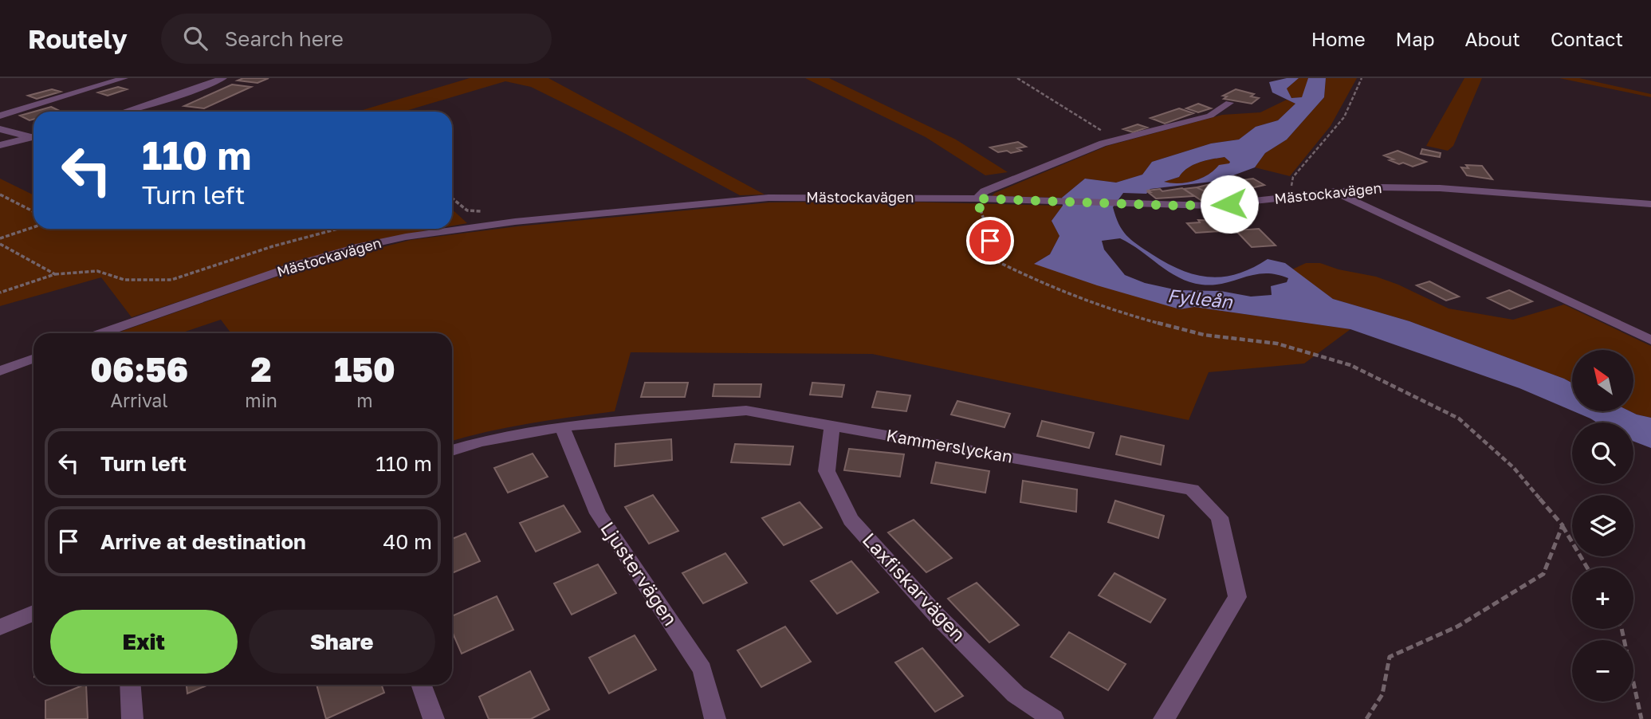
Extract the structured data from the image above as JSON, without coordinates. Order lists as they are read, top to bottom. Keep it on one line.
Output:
{"streets":{"street":["Mästockavägen","Kammerslyckan","Ljustervägen","Laxfiskarvägen"]},"crossings":[["Kammerslyckan","Ljustervägen"],["Kammerslyckan","Laxfiskarvägen"]],"water":["Fylleån"],"north":"top left","page":{"header":"Routely","search":"Search here","nav":["Home","Map","About","Contact"],"turn":["110 m","Turn left"],"eta":["06:56","Arrival","2","min","150","m"],"map_buttons":["+","−"],"list":[{"name":"Turn left","value":"110 m"},{"name":"Arrive at destination","value":"40 m"}],"buttons":["Exit","Share"]}}
